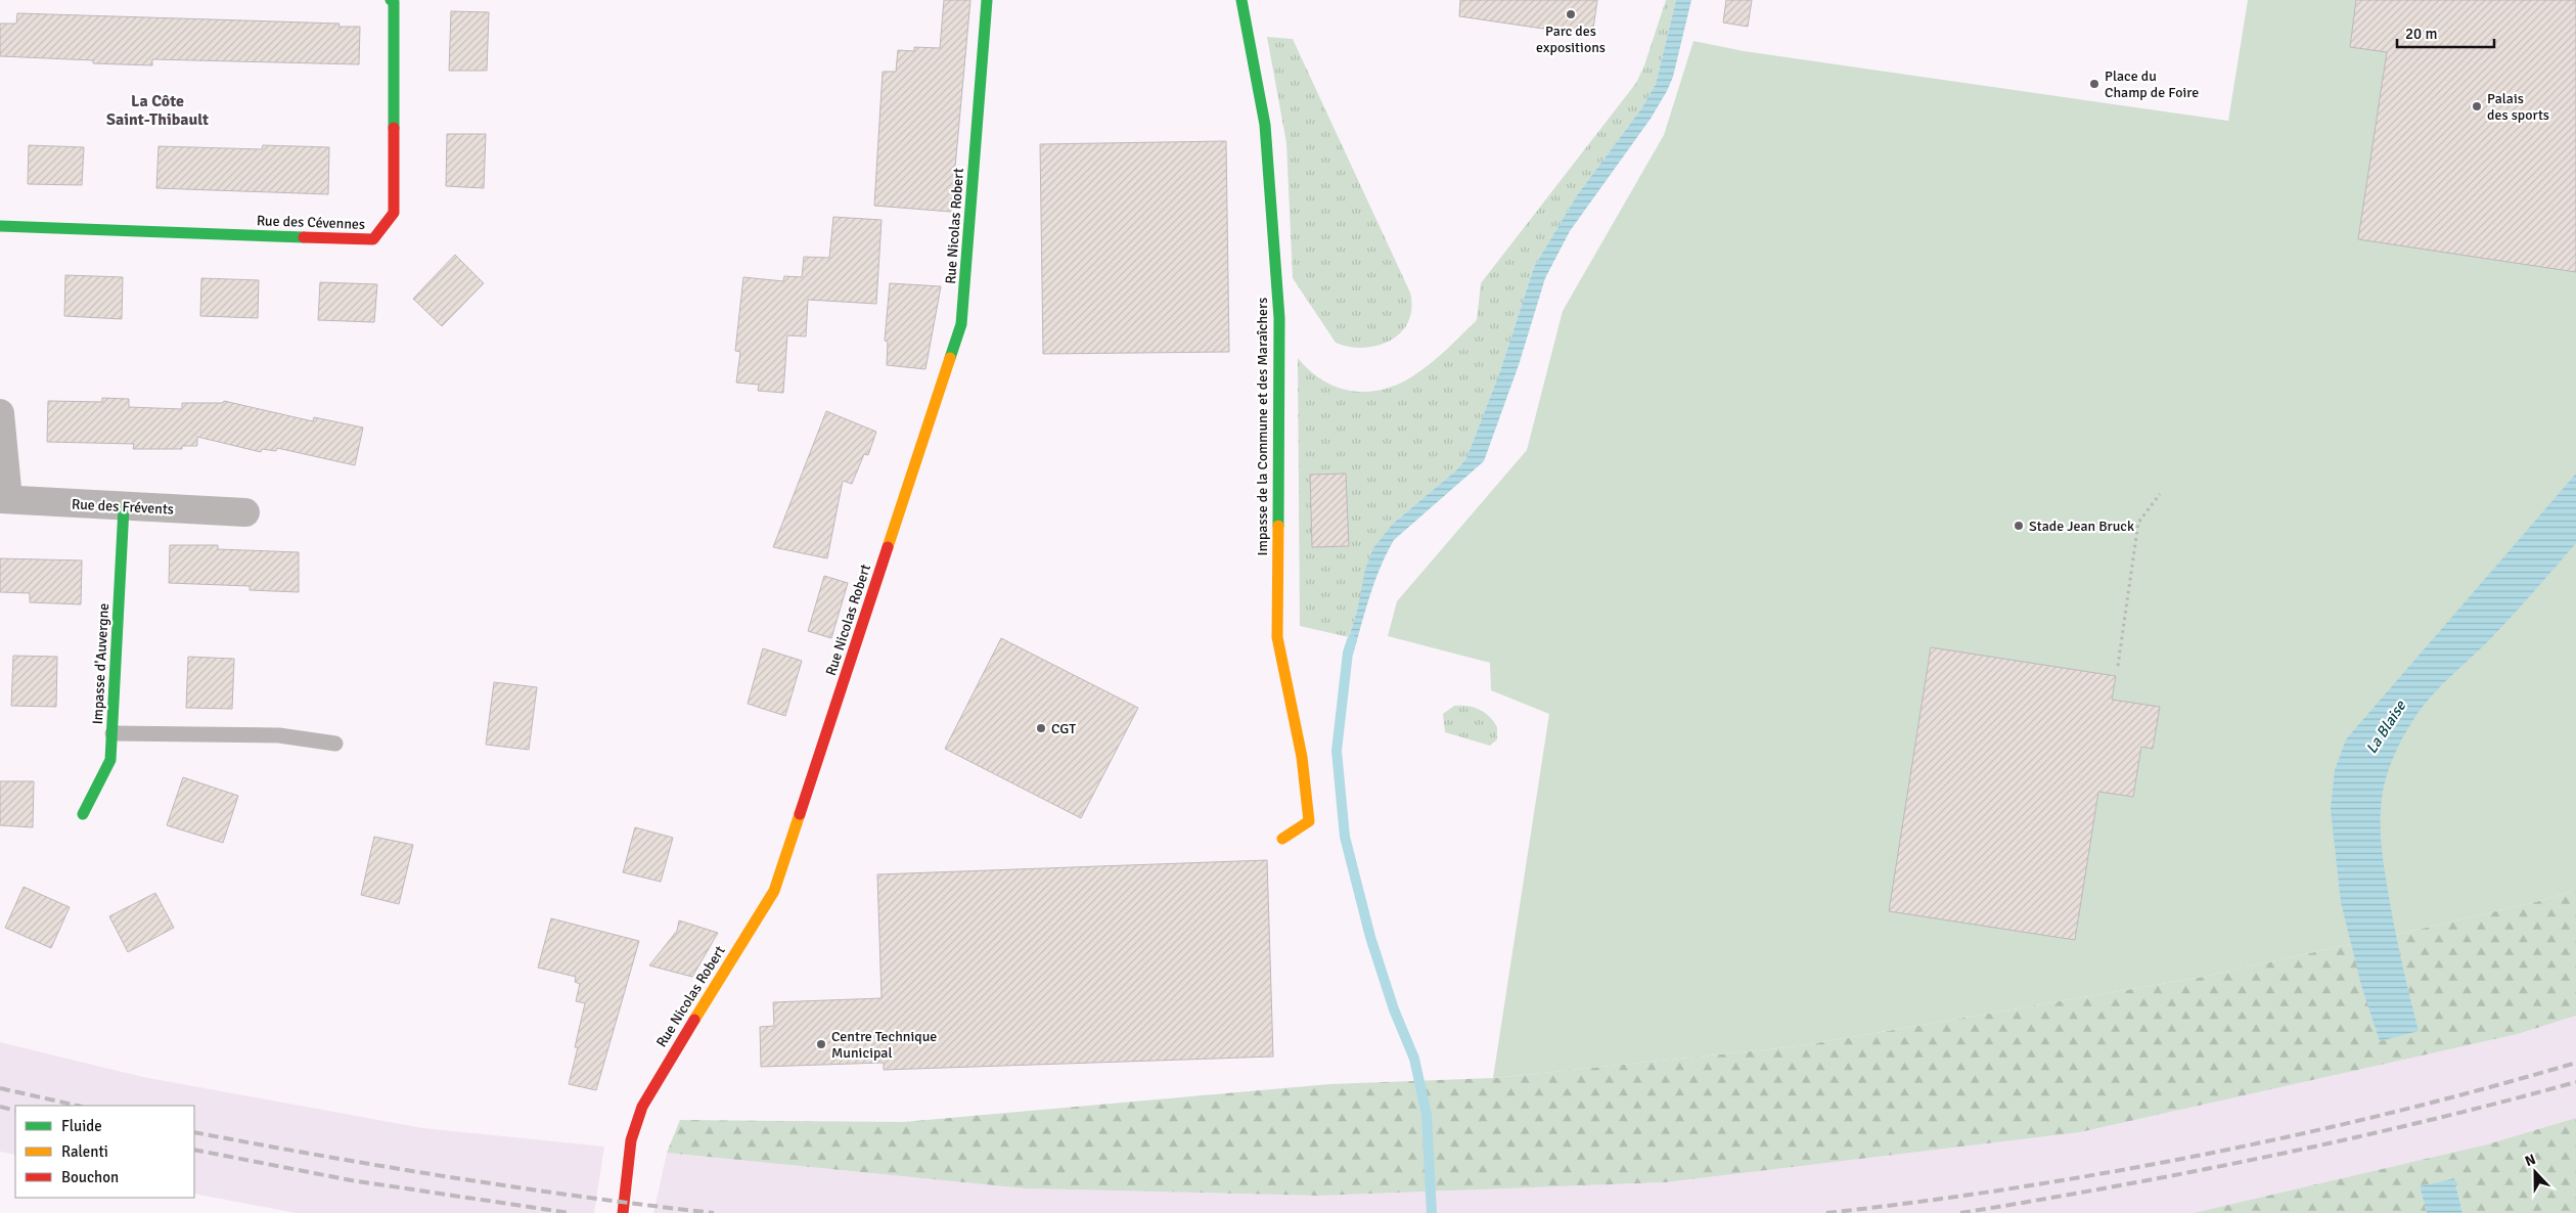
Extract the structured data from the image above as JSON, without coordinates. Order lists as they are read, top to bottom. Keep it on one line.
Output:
{"streets":{"street":["Rue des Cévennes","Rue Nicolas Robert","Impasse de la Commune et des Maraîchers","Rue des Frévents","Impasse d'Auvergne"]},"crossings":[["Rue des Frévents","Impasse d'Auvergne"]],"districts":["La Côte Saint-Thibault"],"water":["La Blaise"],"places":["Parc des expositions","Place du Champ de Foire","Palais des sports","Stade Jean Bruck","CGT","Centre Technique Municipal"],"legend":["Fluide","Ralenti","Bouchon"],"scale_bar":"20 m","north":"top"}
